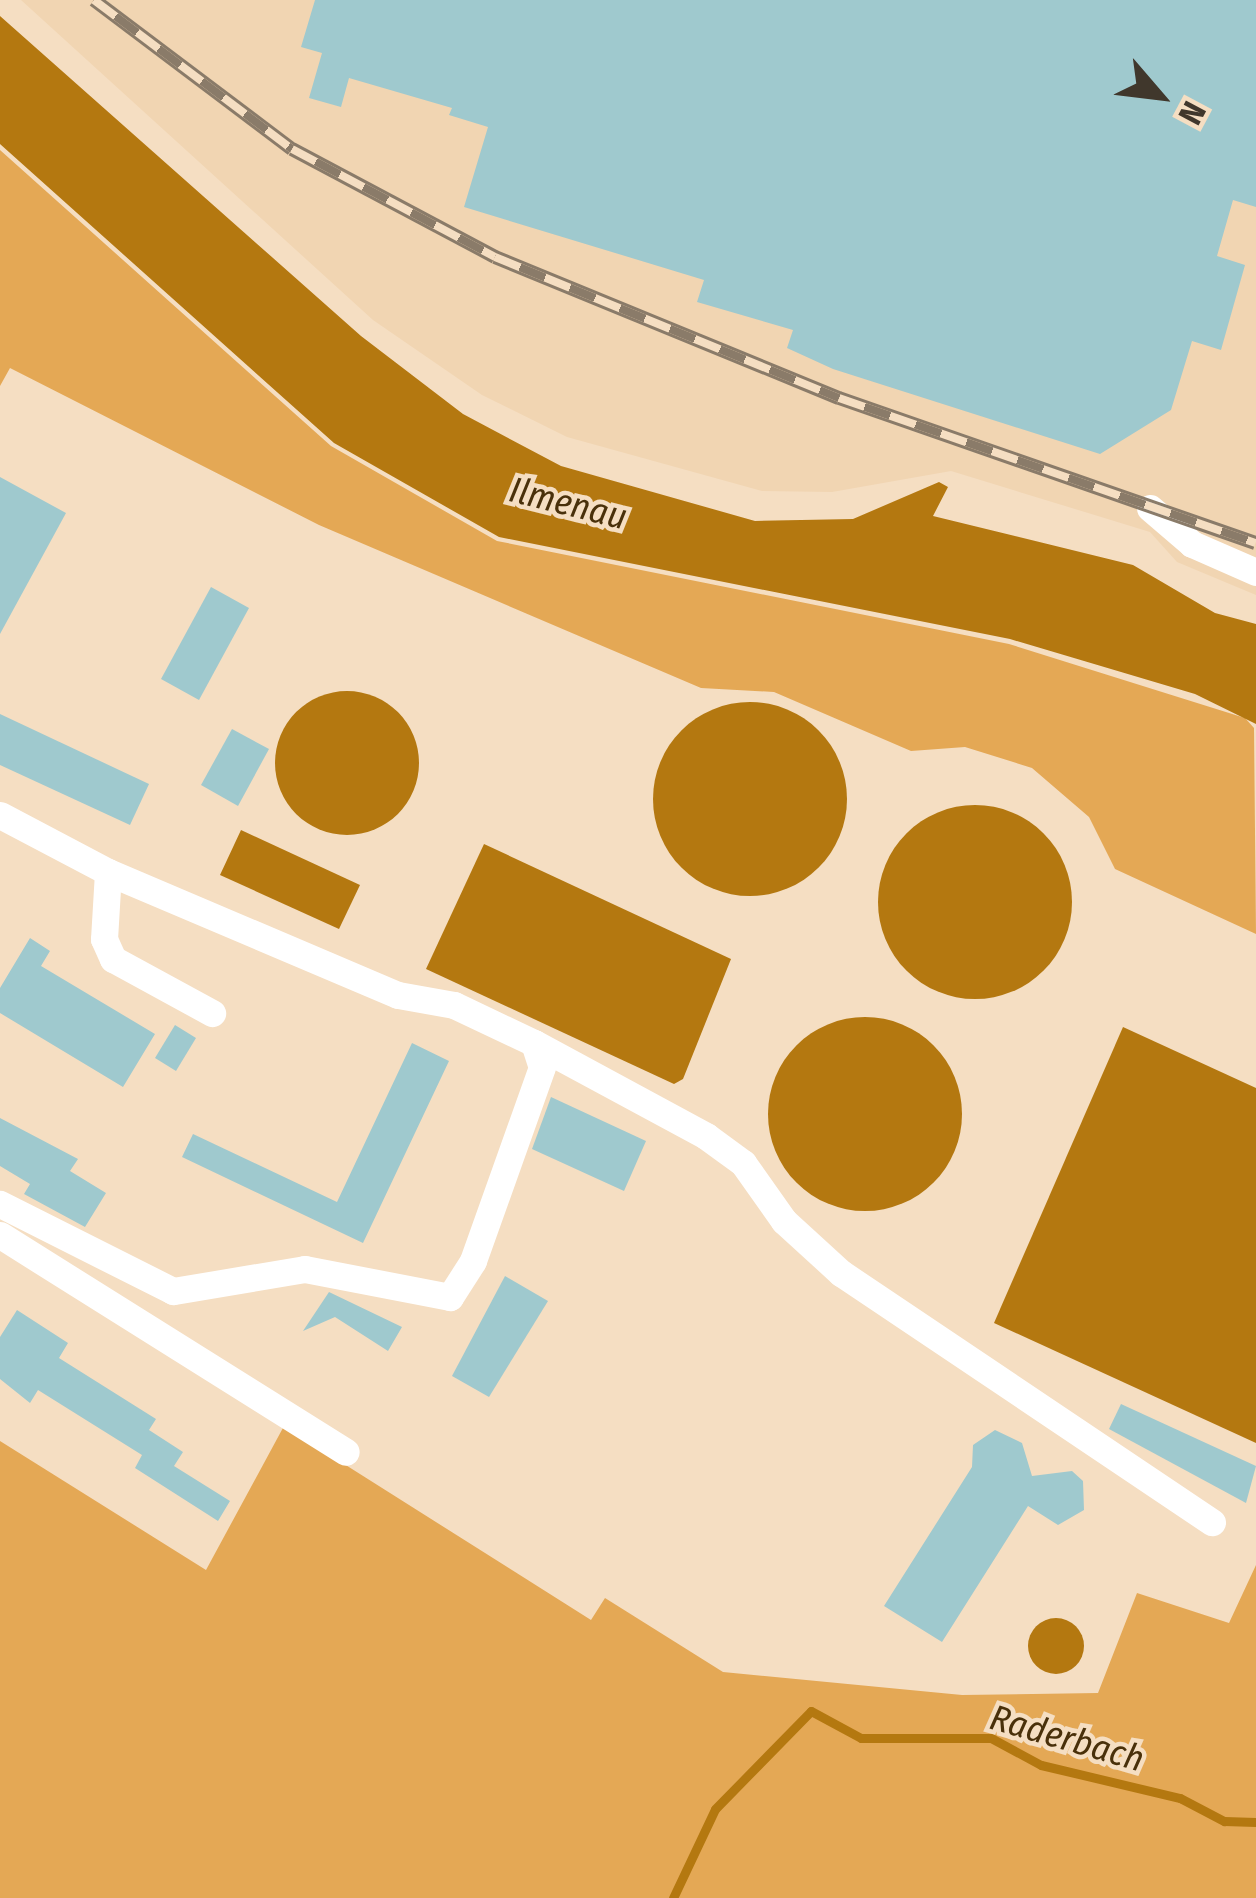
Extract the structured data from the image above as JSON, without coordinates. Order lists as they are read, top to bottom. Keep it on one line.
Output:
{"water":["Ilmenau","Raderbach"],"north":"bottom right"}
